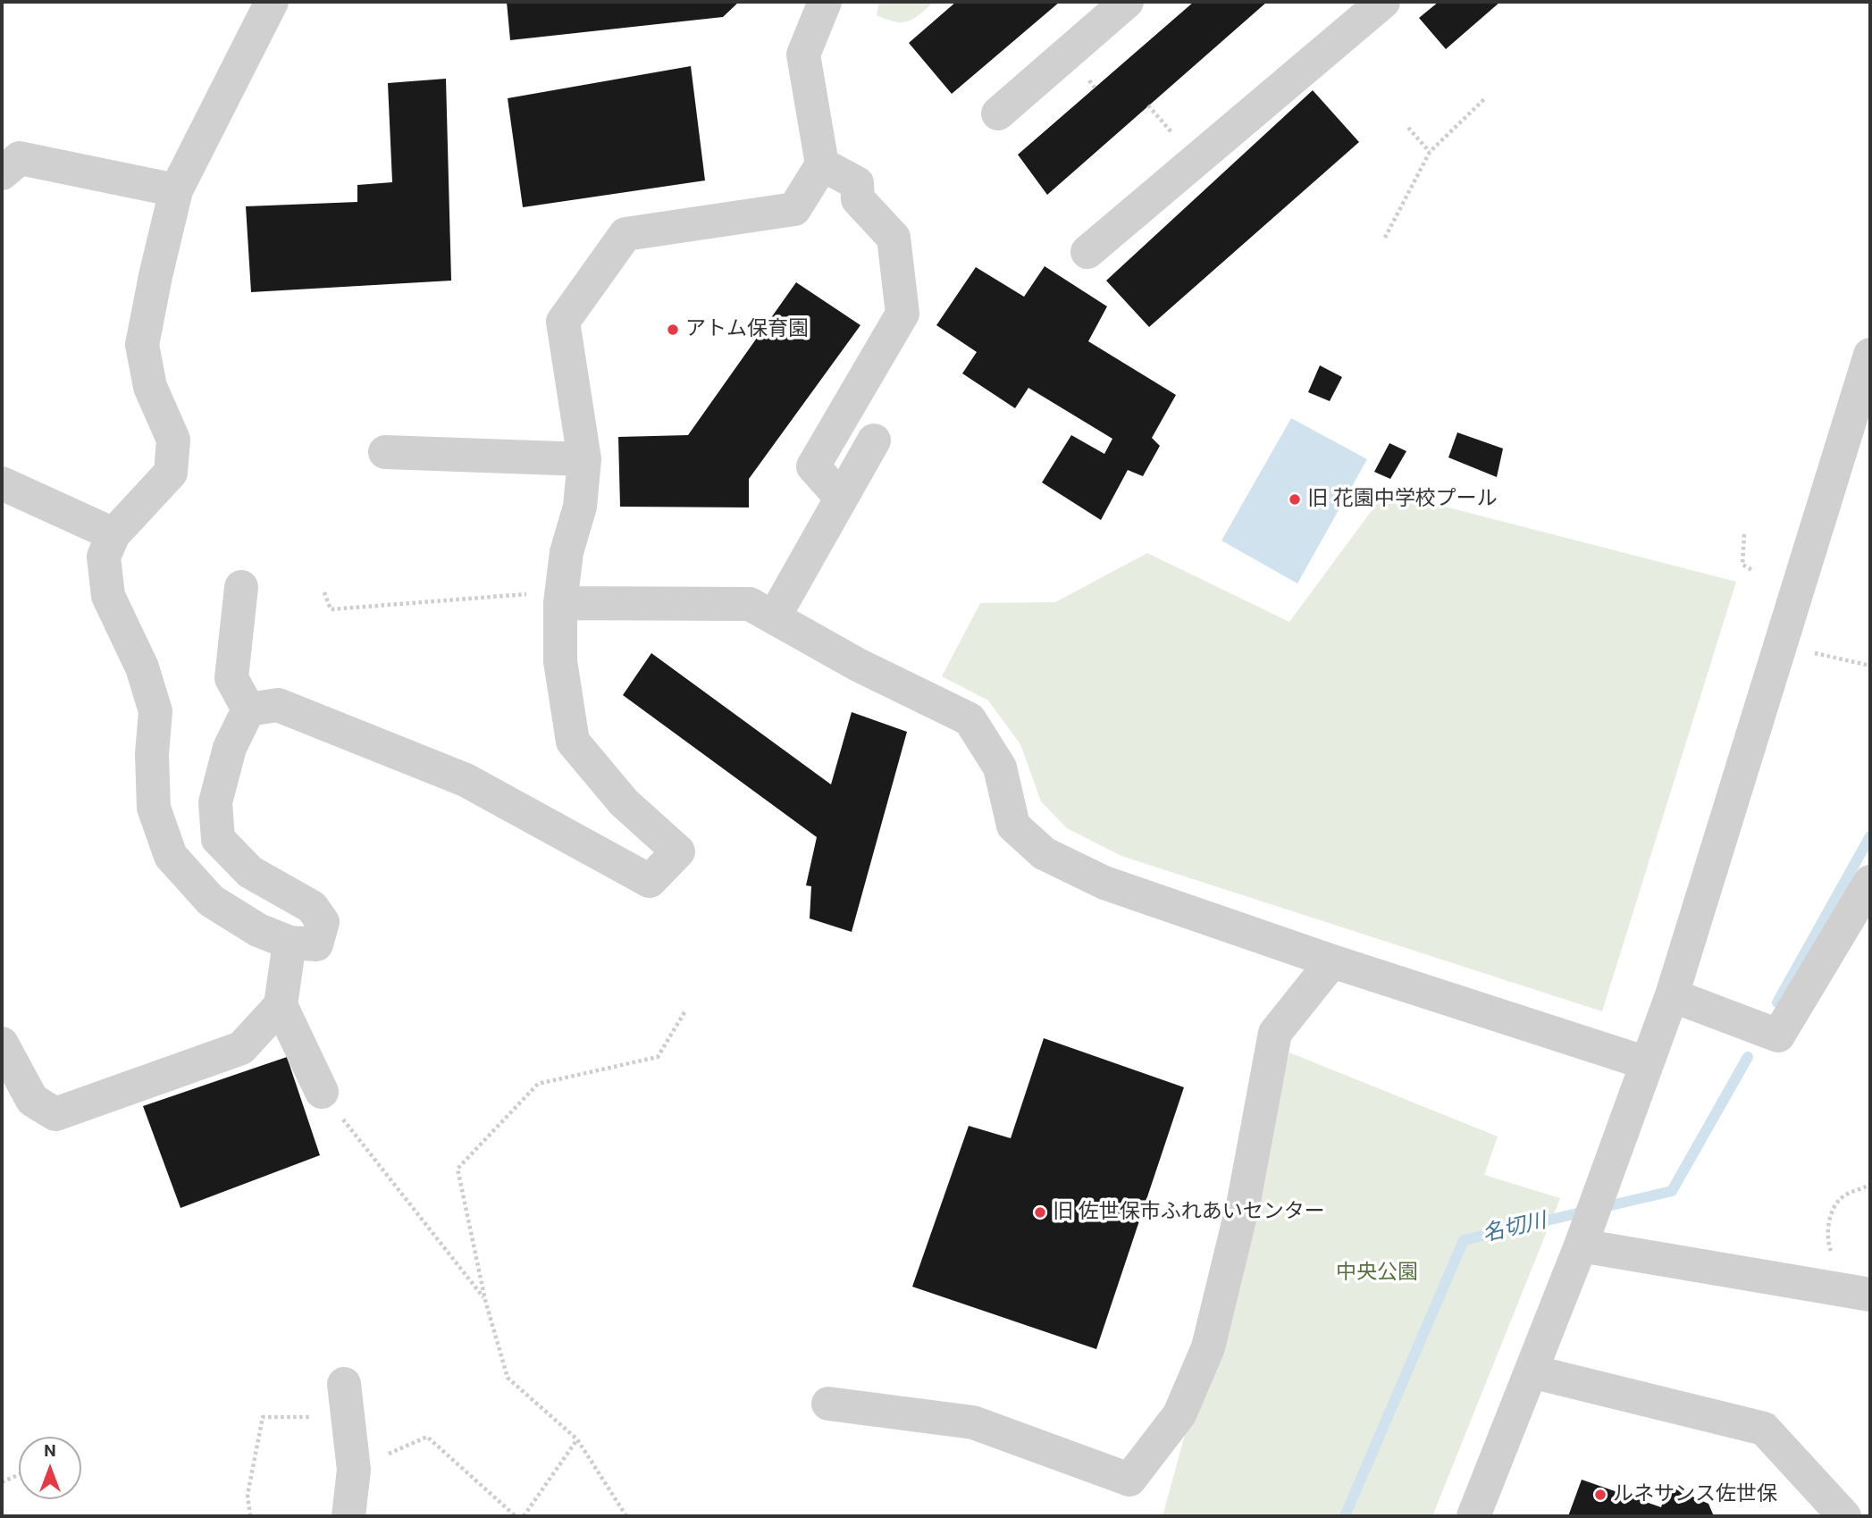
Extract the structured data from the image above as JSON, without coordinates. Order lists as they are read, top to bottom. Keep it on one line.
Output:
{"water":["名切川"],"parks":["中央公園"],"places":["アトム保育園","旧 花園中学校プール","旧 佐世保市ふれあいセンター","ルネサンス佐世保"],"north":"top"}
